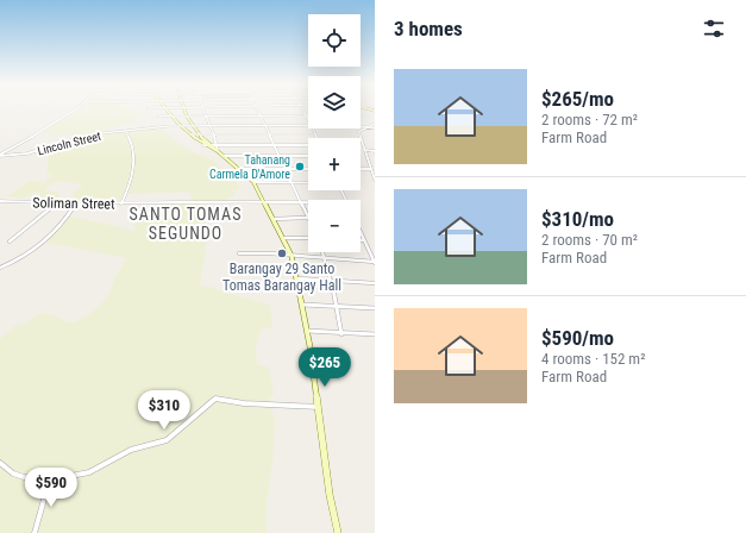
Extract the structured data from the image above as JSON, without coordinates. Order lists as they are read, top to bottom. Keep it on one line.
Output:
{"streets":{"street":["Lincoln Street","Soliman Street"]},"districts":["SANTO TOMAS SEGUNDO"],"places":["Tahanang Carmela D'Amore","Barangay 29 Santo Tomas Barangay Hall"],"page":{"heading":"3 homes","map_buttons":["+","−"],"list":[{"name":"$265/mo","note":"2 rooms · 72 m² · Farm Road"},{"name":"$310/mo","note":"2 rooms · 70 m² · Farm Road"},{"name":"$590/mo","note":"4 rooms · 152 m² · Farm Road"}],"price":["$265","$310","$590"]}}
